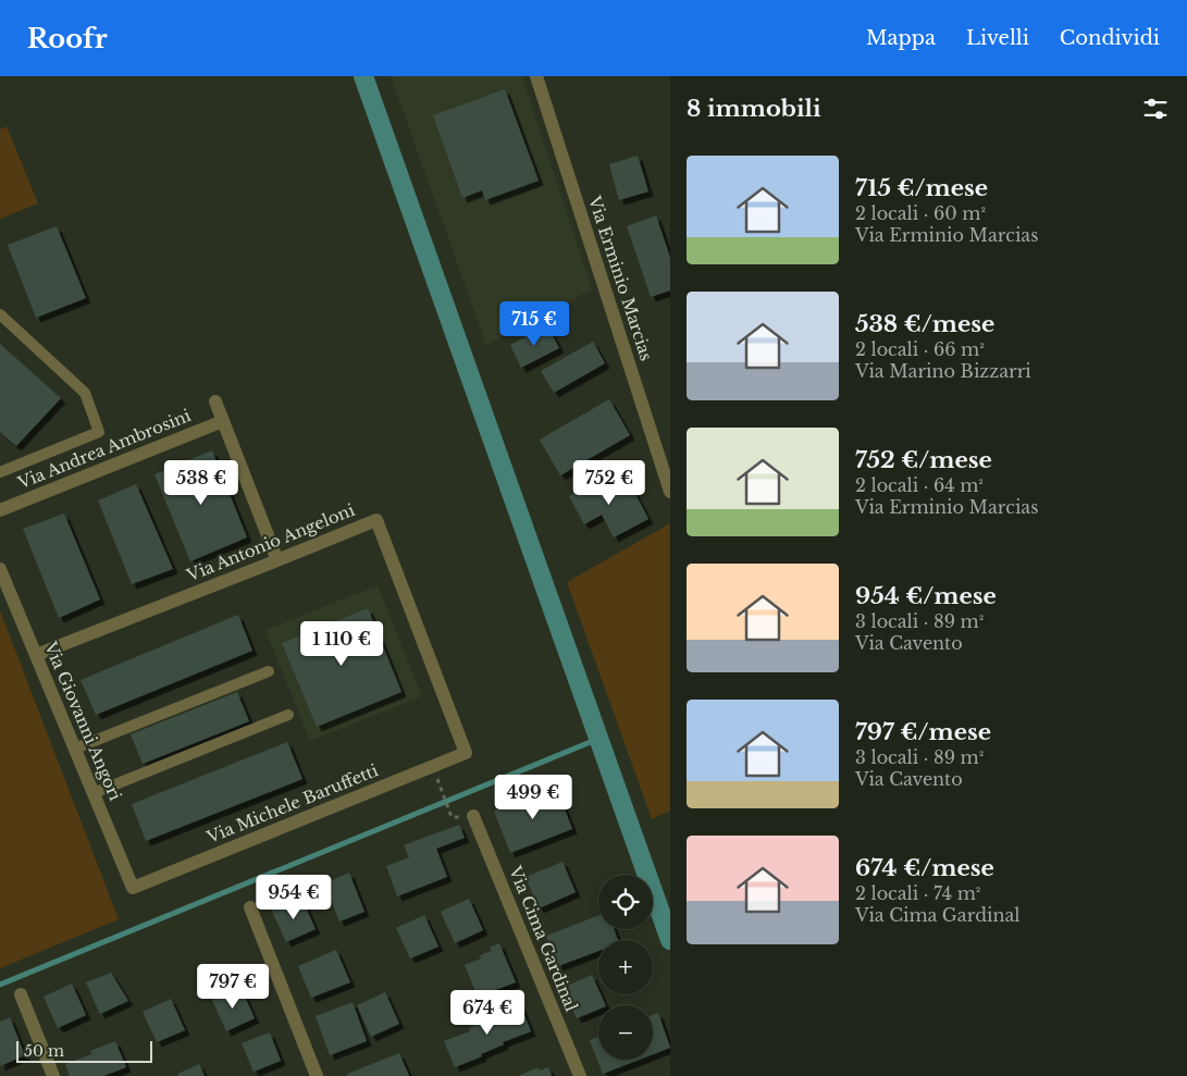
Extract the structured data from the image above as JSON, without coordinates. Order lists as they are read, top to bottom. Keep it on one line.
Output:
{"streets":{"street":["Via Erminio Marcias","Via Andrea Ambrosini","Via Antonio Angeloni","Via Giovanni Angori","Via Michele Baruffetti","Via Cima Gardinal"]},"crossings":[["Via Antonio Angeloni","Via Giovanni Angori"],["Via Antonio Angeloni","Via Michele Baruffetti"],["Via Giovanni Angori","Via Michele Baruffetti"]],"scale_bar":"50 m","page":{"header":"Roofr","nav":["Mappa","Livelli","Condividi"],"heading":"8 immobili","list":[{"name":"715 €/mese","note":"2 locali · 60 m² · Via Erminio Marcias"},{"name":"538 €/mese","note":"2 locali · 66 m² · Via Marino Bizzarri"},{"name":"752 €/mese","note":"2 locali · 64 m² · Via Erminio Marcias"},{"name":"954 €/mese","note":"3 locali · 89 m² · Via Cavento"},{"name":"797 €/mese","note":"3 locali · 89 m² · Via Cavento"},{"name":"674 €/mese","note":"2 locali · 74 m² · Via Cima Gardinal"}],"price":["715 €","538 €","752 €","1 110 €","499 €","954 €","797 €","674 €"],"map_buttons":["+","−"],"scale":"50 m"}}
